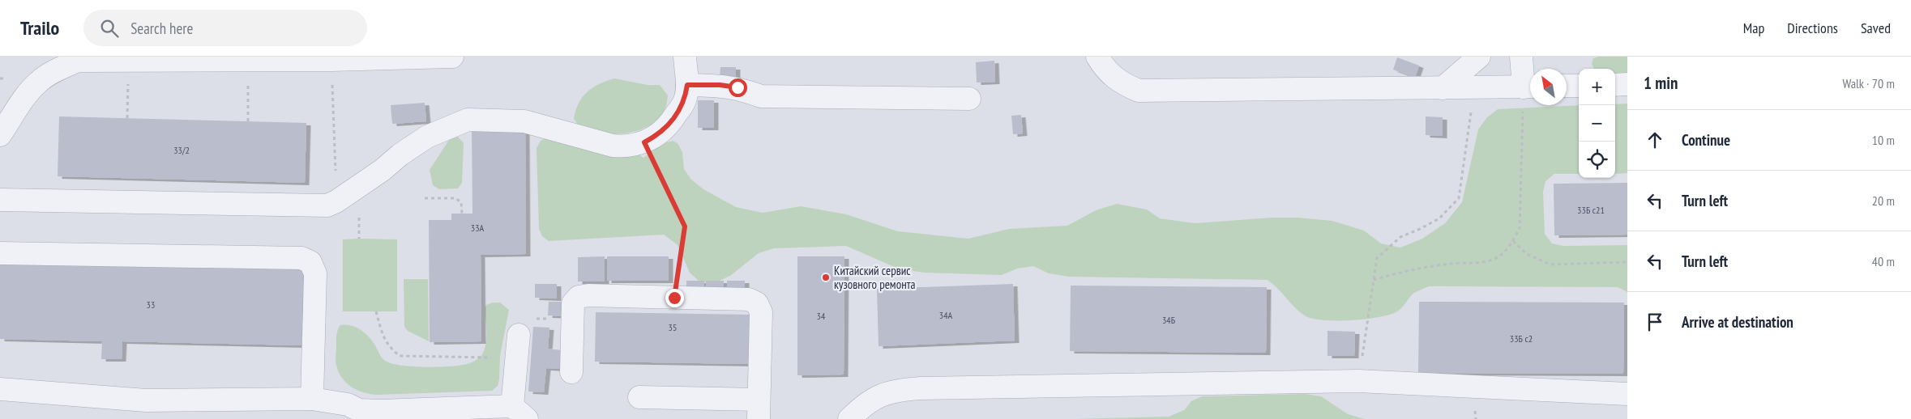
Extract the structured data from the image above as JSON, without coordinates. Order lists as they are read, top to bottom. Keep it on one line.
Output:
{"places":["Китайский сервис кузовного ремонта"],"house_numbers":["33/2","33Б с21","33А","33","34А","34","34Б","35","33Б с2"],"north":"top left","page":{"header":"Trailo","search":"Search here","nav":["Map","Directions","Saved"],"heading":["1 min","Walk · 70 m"],"map_buttons":["+","−"],"list":[["Continue","10 m"],["Turn left","20 m"],["Turn left","40 m"],"Arrive at destination"]}}
